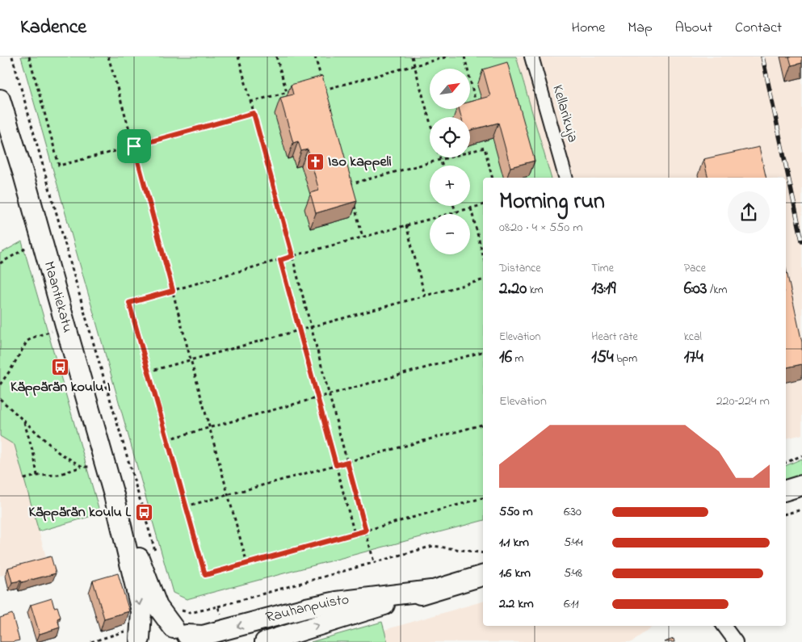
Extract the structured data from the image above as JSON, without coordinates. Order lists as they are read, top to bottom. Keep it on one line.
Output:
{"streets":{"main road":["Maantiekatu","Rauhanpuisto"],"street":["Kellarikuja"]},"crossings":[["Maantiekatu","Rauhanpuisto"]],"places":{"church":["Iso kappeli"],"bus stop":["Käppärän koulu I","Käppärän koulu L"]},"north":"top right","page":{"header":"Kadence","nav":["Home","Map","About","Contact"],"map_buttons":["+","−"],"heading":["Morning run","08:20 · 4 × 550 m"],"stats":[["Distance","2.20 km"],["Time","13:19"],["Pace","6:03 /km"],["Elevation","16 m"],["Heart rate","154 bpm"],["kcal","174"]],"chart":["Elevation","220–224 m"],"list":[{"name":"550 m","note":"6:30"},{"name":"1.1 km","note":"5:44"},{"name":"1.6 km","note":"5:48"},{"name":"2.2 km","note":"6:11"}]}}
